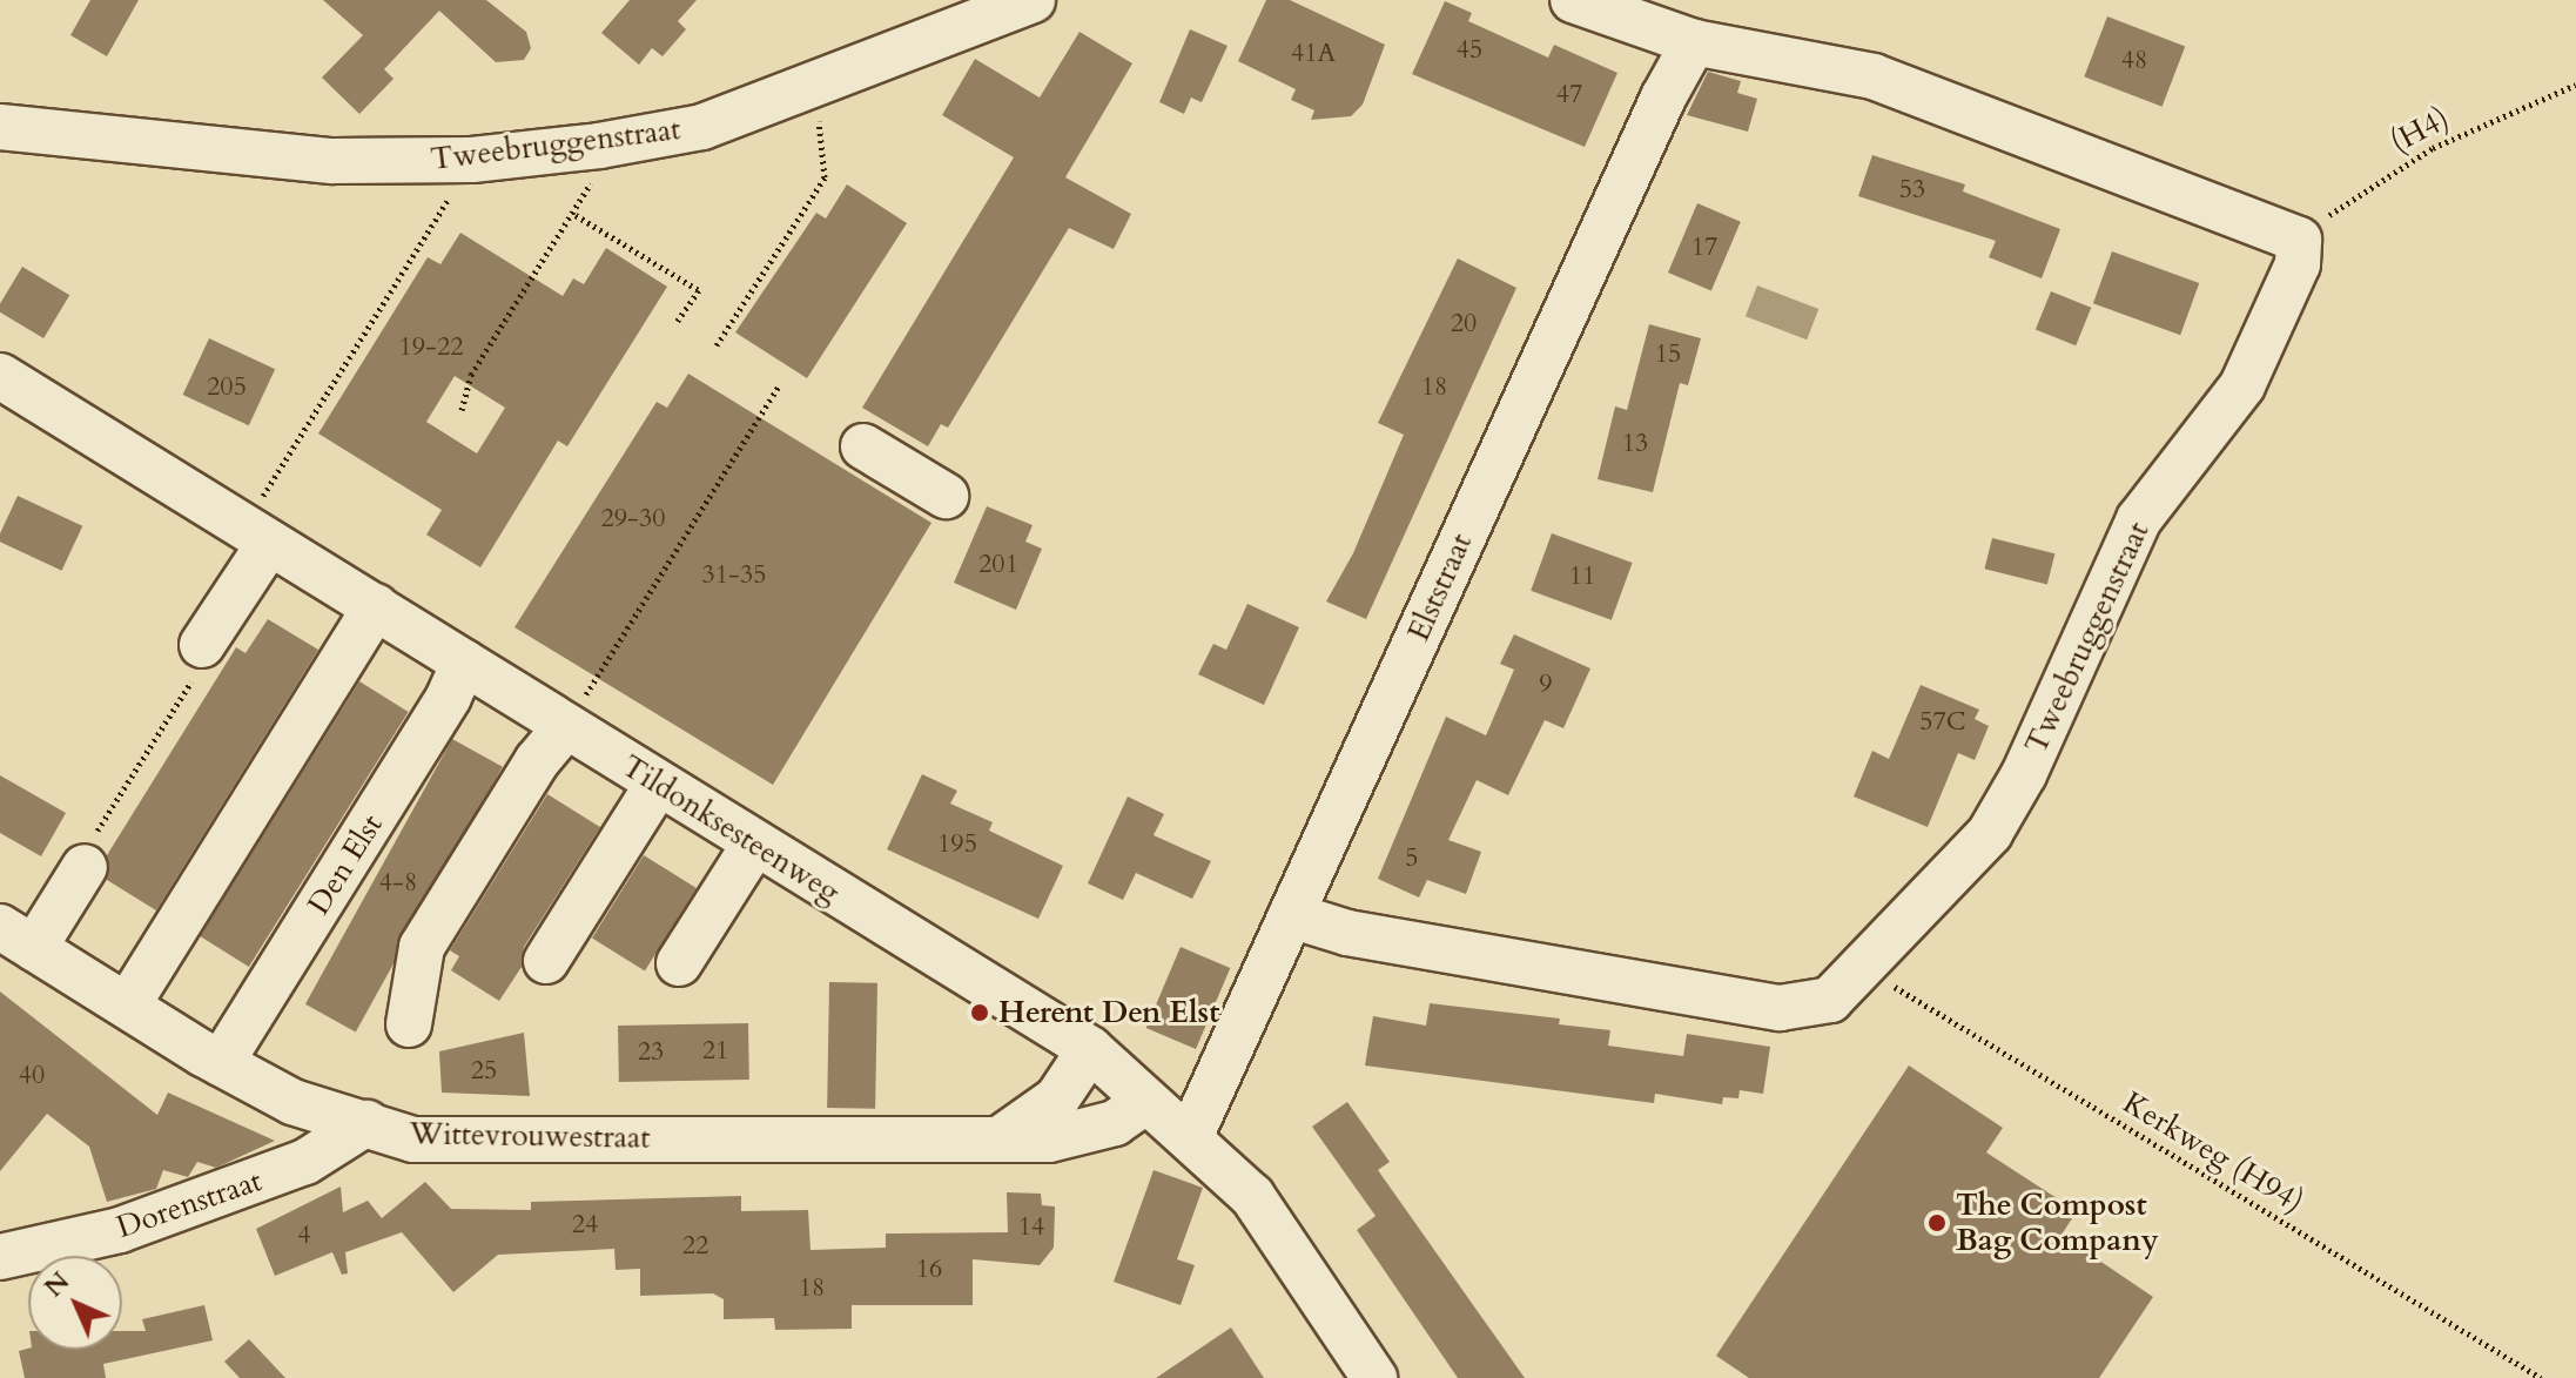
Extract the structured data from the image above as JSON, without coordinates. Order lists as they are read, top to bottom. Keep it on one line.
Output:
{"streets":{"street":["Tweebruggenstraat","Elststraat","Tildonksesteenweg","Den Elst","Wittevrouwestraat","Dorenstraat"],"path":["(H4)","Kerkweg (H94)"]},"crossings":[["(H4)","Tweebruggenstraat"],["Tweebruggenstraat","Elststraat"],["Tweebruggenstraat","Kerkweg (H94)"],["Elststraat","Tildonksesteenweg"],["Tildonksesteenweg","Den Elst"],["Tildonksesteenweg","Wittevrouwestraat"],["Den Elst","Wittevrouwestraat"],["Wittevrouwestraat","Dorenstraat"]],"places":["Herent Den Elst","The Compost Bag Company"],"house_numbers":["45","41A","48","47","53","17","20","19-22","15","205","18","13","29-30","201","31-35","11","9","57C","195","5","4-8","21","23","25","40","24","14","4","22","16","18"],"north":"top left"}
